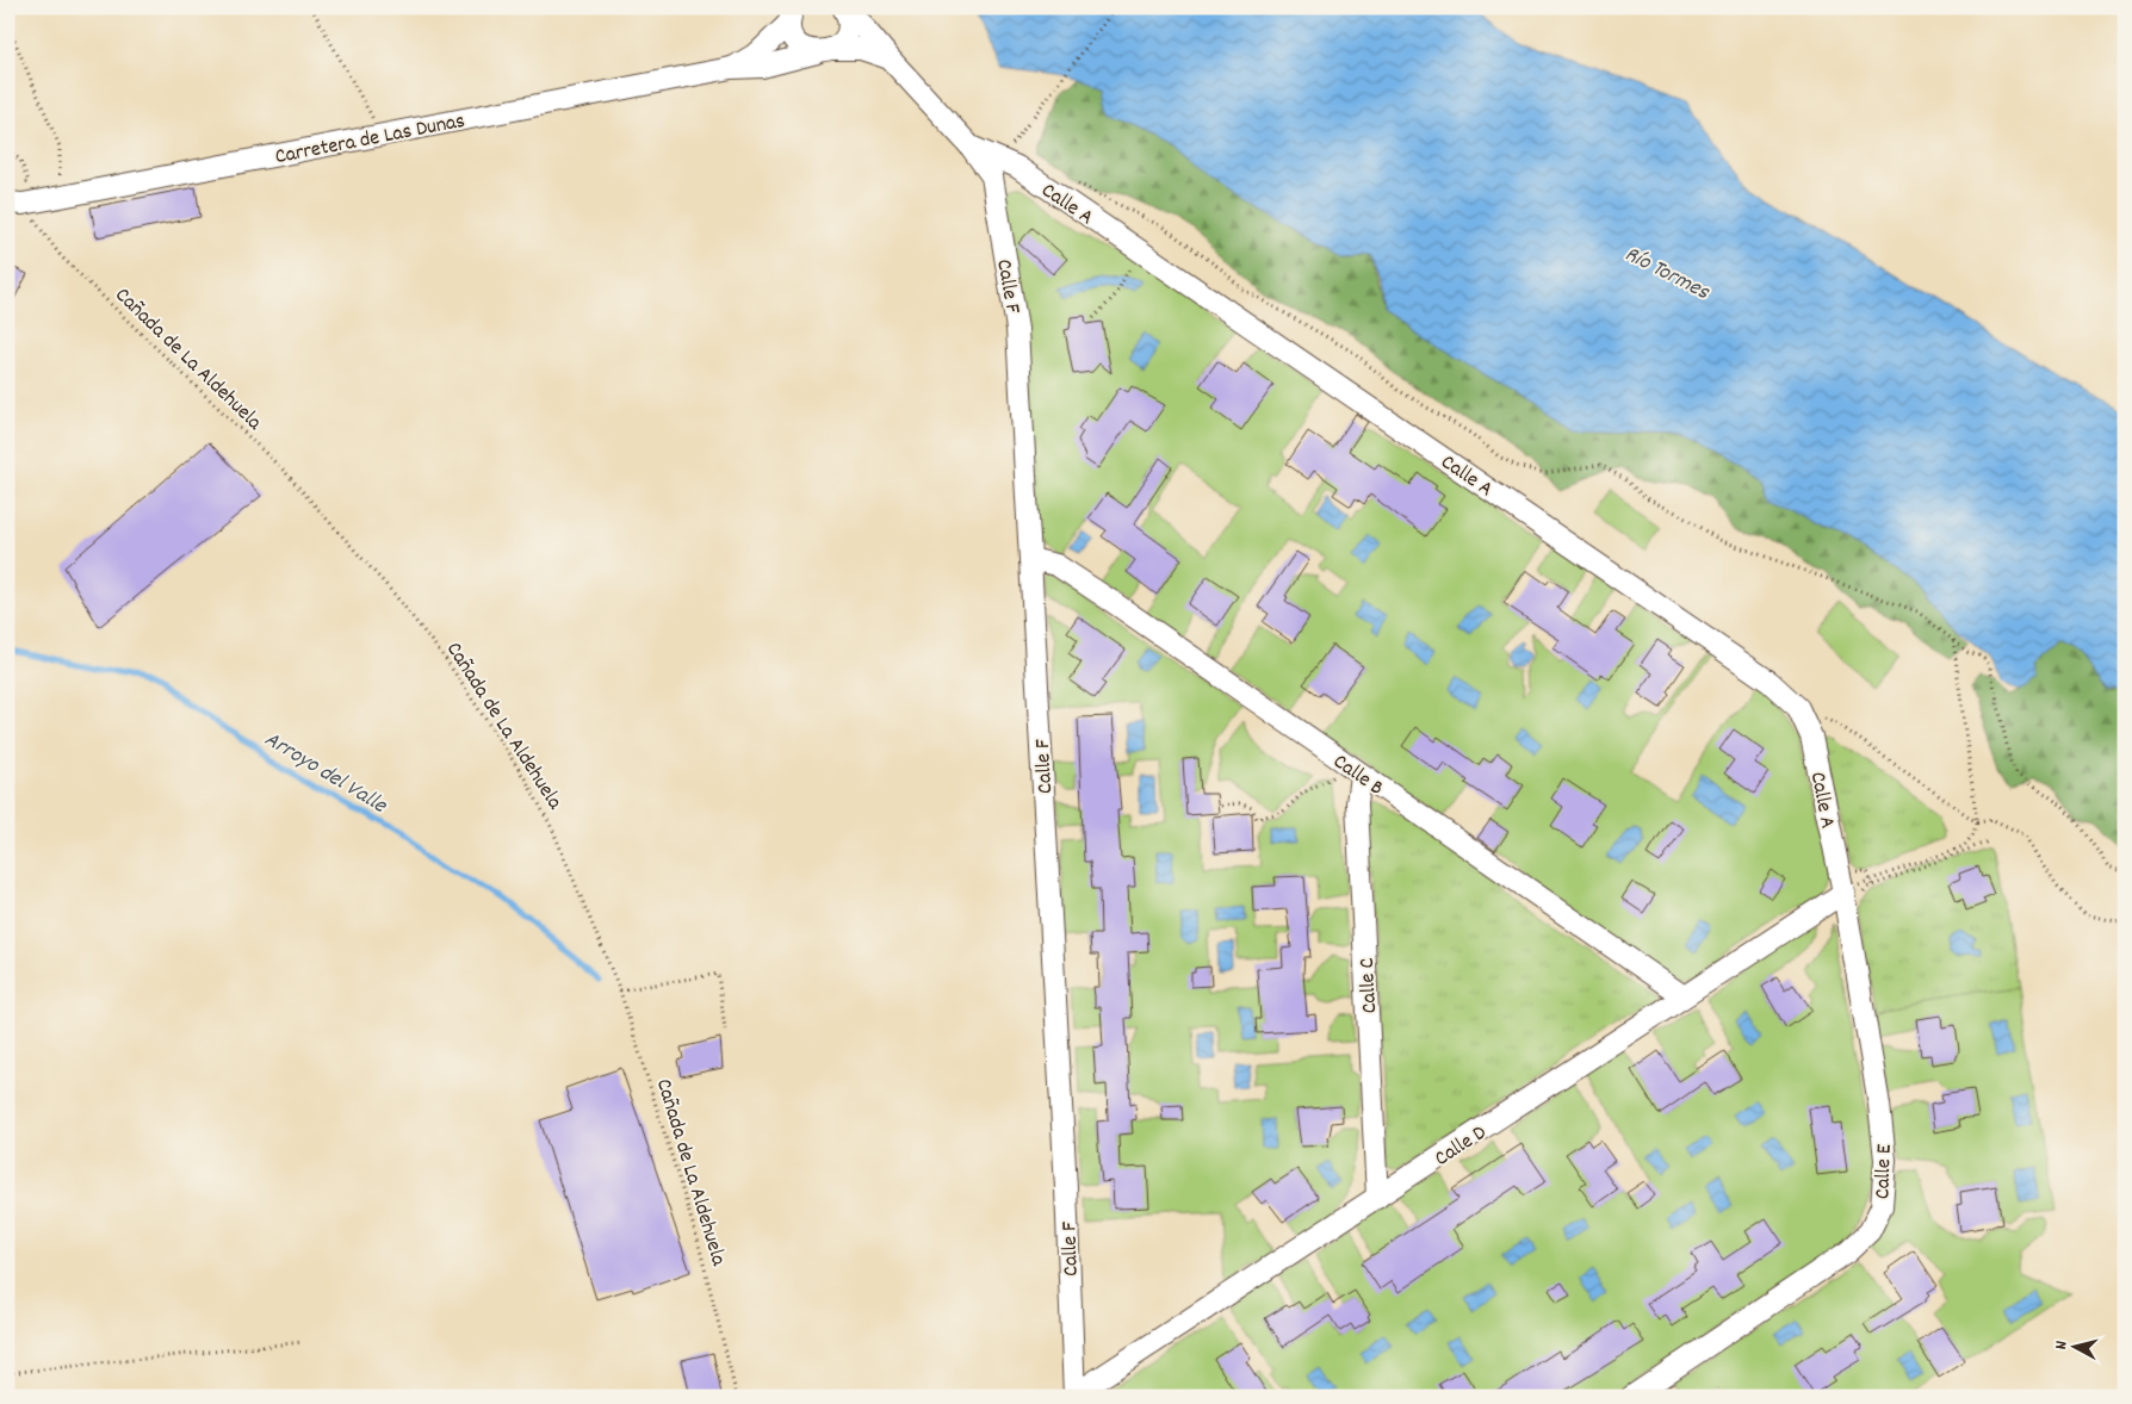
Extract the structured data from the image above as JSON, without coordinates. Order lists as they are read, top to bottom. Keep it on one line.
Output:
{"streets":{"street":["Carretera de Las Dunas","Calle A","Calle F","Calle B","Calle C","Calle D","Calle E"],"path":["Cañada de La Aldehuela"]},"crossings":[["Carretera de Las Dunas","Calle A"],["Carretera de Las Dunas","Calle F"],["Carretera de Las Dunas","Cañada de La Aldehuela"],["Calle A","Calle F"],["Calle A","Calle D"],["Calle A","Calle E"],["Calle F","Calle B"],["Calle F","Calle D"],["Calle B","Calle C"],["Calle B","Calle D"],["Calle C","Calle D"],["Calle D","Calle E"]],"water":["Río Tormes","Arroyo del Valle"],"north":"left"}
